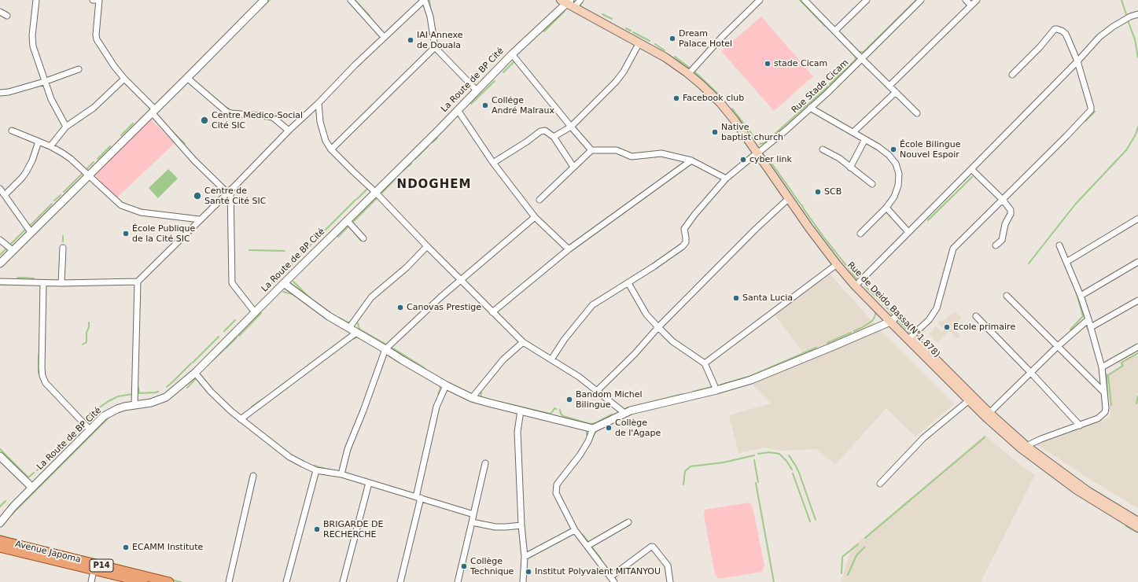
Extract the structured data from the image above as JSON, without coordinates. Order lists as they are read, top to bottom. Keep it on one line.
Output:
{"streets":{"main road":["Rue de Deido Bassa(N°1.878)","Avenue Japoma","P14"],"street":["La Route de BP Cité","Rue Stade Cicam"]},"crossings":[["La Route de BP Cité","Rue de Deido Bassa(N°1.878)"],["Rue Stade Cicam","Rue de Deido Bassa(N°1.878)"]],"districts":["NDOGHEM"],"places":["Dream Palace Hotel","IAI Annexe de Douala","stade Cicam","Facebook club","Collége André Malraux","Centre Medico-Social Cité SIC","Native baptist church","École Bilingue Nouvel Espoir","cyber link","SCB","Centre de Santé Cité SIC","École Publique de la Cité SIC","Santa Lucia","Canovas Prestige","Ecole primaire","Bandom Michel Bilingue","Collège de l'Agape","BRIGARDE DE RECHERCHE","ECAMM Institute","Collège Technique","Institut Polyvalent MITANYOU"]}
